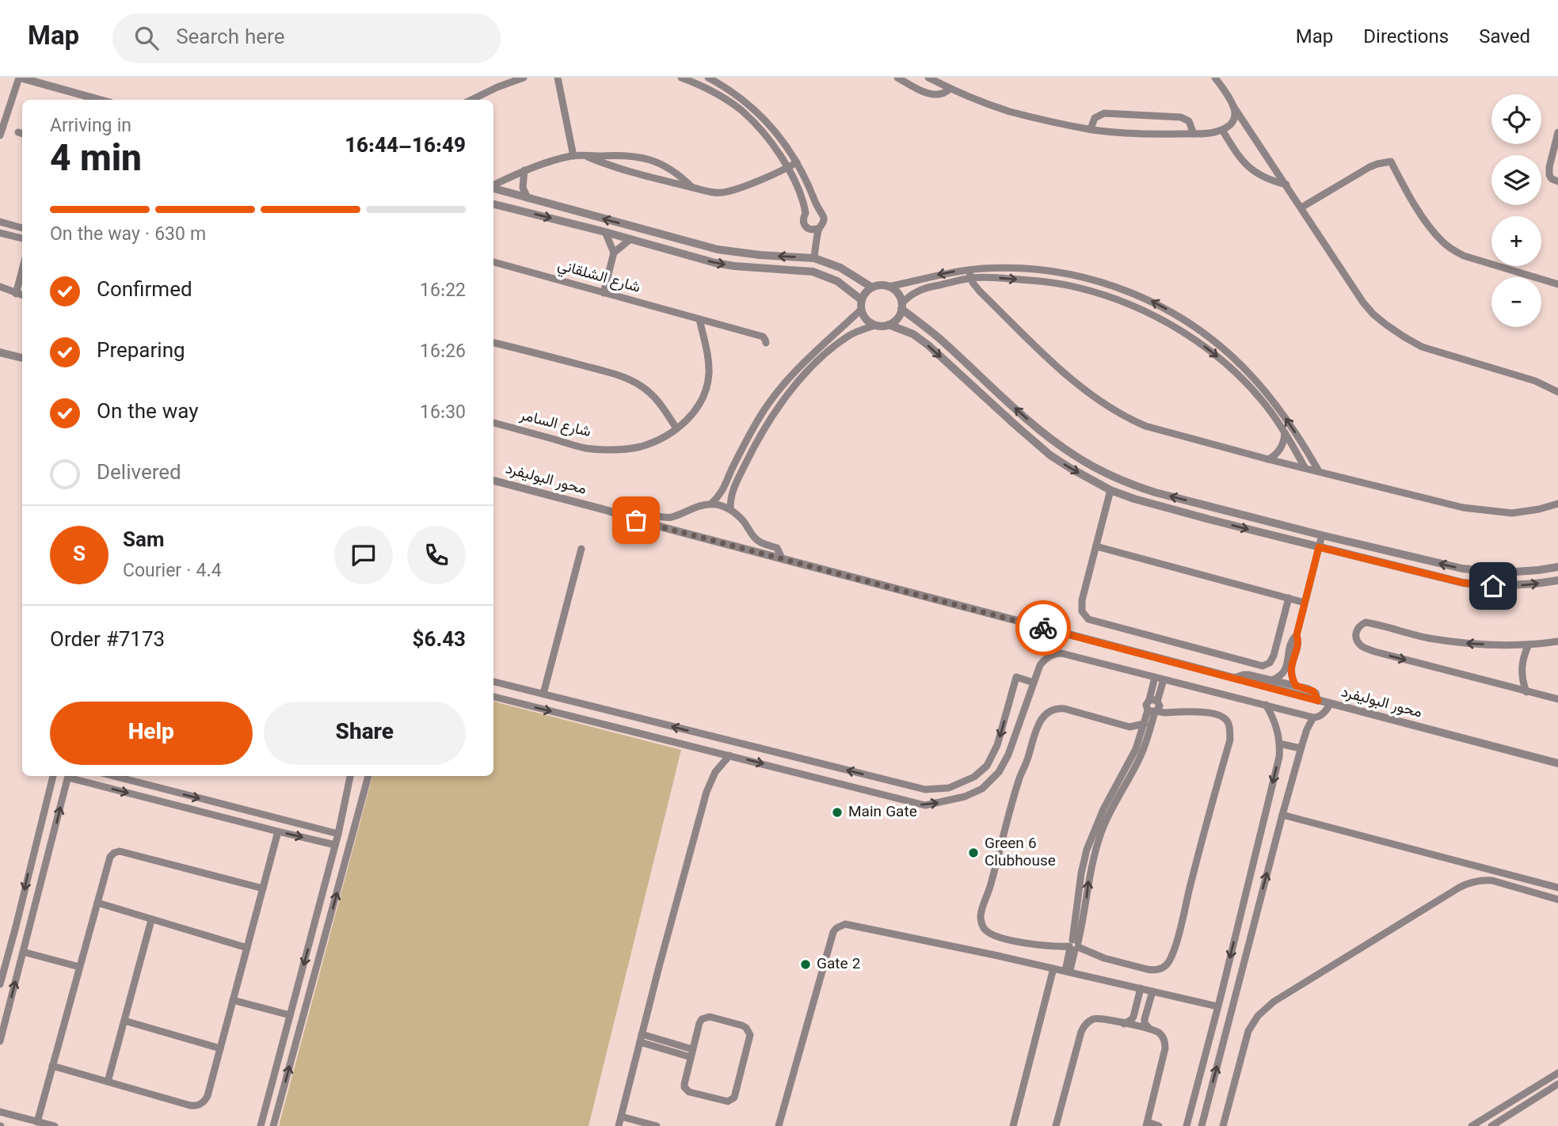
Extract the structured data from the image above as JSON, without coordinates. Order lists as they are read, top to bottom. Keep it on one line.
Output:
{"streets":{"street":["شارع الشلقاني","شارع السامر","محور البوليفرد"]},"places":["Main Gate","Green 6 Clubhouse","Gate 2"],"page":{"header":"Map","search":"Search here","nav":["Map","Directions","Saved"],"map_buttons":["+","−"],"heading":["4 min","Arriving in","16:44–16:49"],"panel":["Sam","Courier · 4.4","Order #7173","$6.43"],"bar":"On the way · 630 m","list":[["Confirmed","16:22"],["Preparing","16:26"],["On the way","16:30"],"Delivered"],"round":"S","buttons":["Help","Share"]}}
